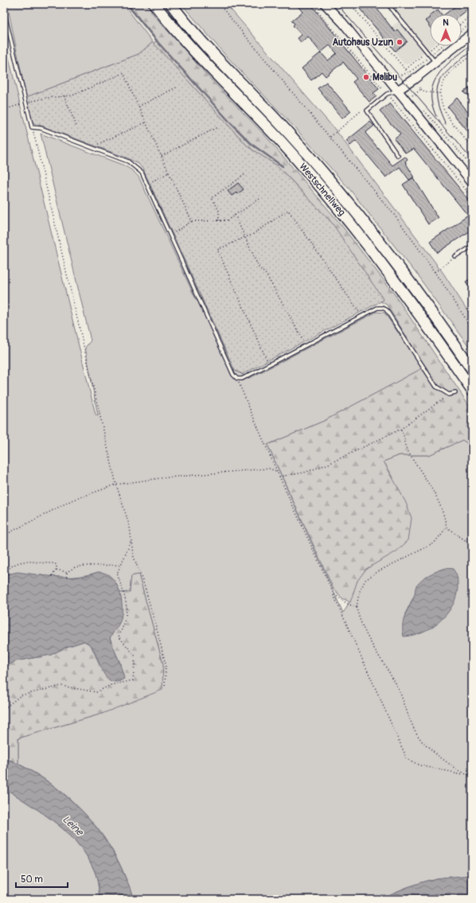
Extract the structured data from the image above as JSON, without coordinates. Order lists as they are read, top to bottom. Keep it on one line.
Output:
{"streets":{"highway":["Westschnellweg"]},"water":["Leine"],"places":["Autohaus Uzun","Malibu"],"scale_bar":"50 m","north":"top"}
